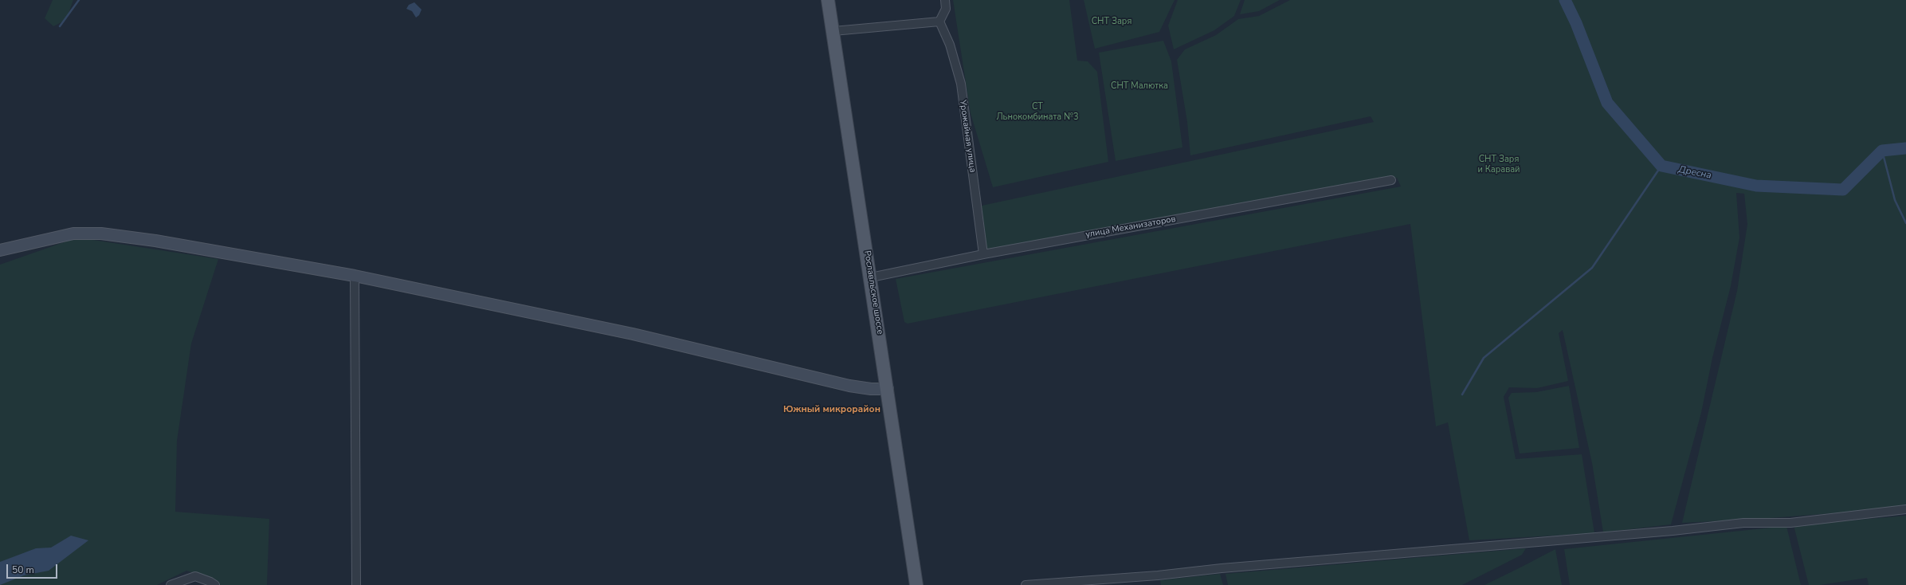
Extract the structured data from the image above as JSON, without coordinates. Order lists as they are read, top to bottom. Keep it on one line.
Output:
{"streets":{"main road":["Рославльское шоссе"],"street":["Урожайная улица","улица Механизаторов"]},"crossings":[["Урожайная улица","улица Механизаторов"],["улица Механизаторов","Рославльское шоссе"]],"districts":["Южный микрорайон"],"water":["Дресна"],"parks":["СНТ Заря","СНТ Малютка","СТ Льнокомбината №3","СНТ Заря и Каравай"],"scale_bar":"50 m"}
